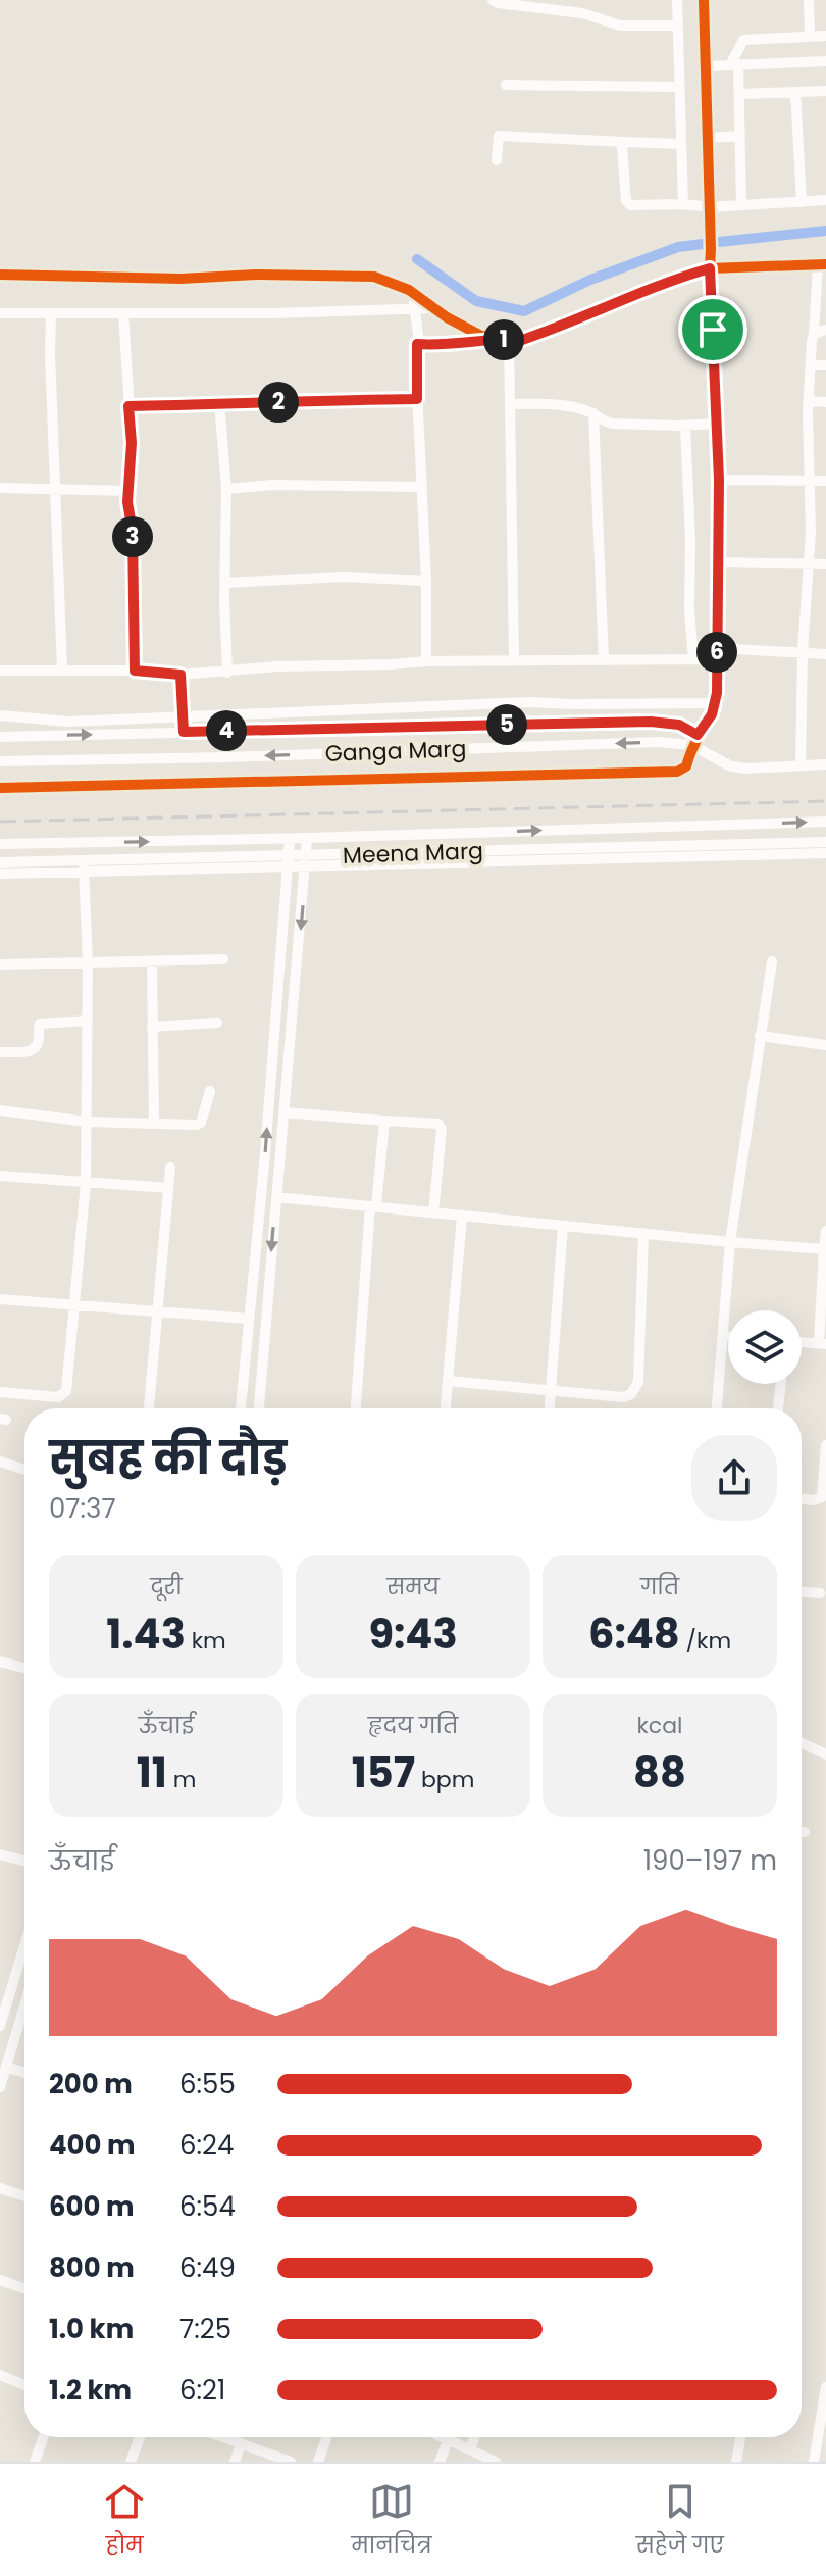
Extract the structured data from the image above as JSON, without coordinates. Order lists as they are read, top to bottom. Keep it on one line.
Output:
{"streets":{"street":["Ganga Marg","Meena Marg"]},"page":{"pins":["1","2","3","6","5","4"],"heading":["सुबह की दौड़","07:37"],"stats":[["दूरी","1.43 km"],["समय","9:43"],["गति","6:48 /km"],["ऊँचाई","11 m"],["हृदय गति","157 bpm"],["kcal","88"]],"chart":["ऊँचाई","190–197 m"],"list":[{"name":"200 m","note":"6:55"},{"name":"400 m","note":"6:24"},{"name":"600 m","note":"6:54"},{"name":"800 m","note":"6:49"},{"name":"1.0 km","note":"7:25"},{"name":"1.2 km","note":"6:21"}],"tabs":["होम","मानचित्र","सहेजे गए"]}}
